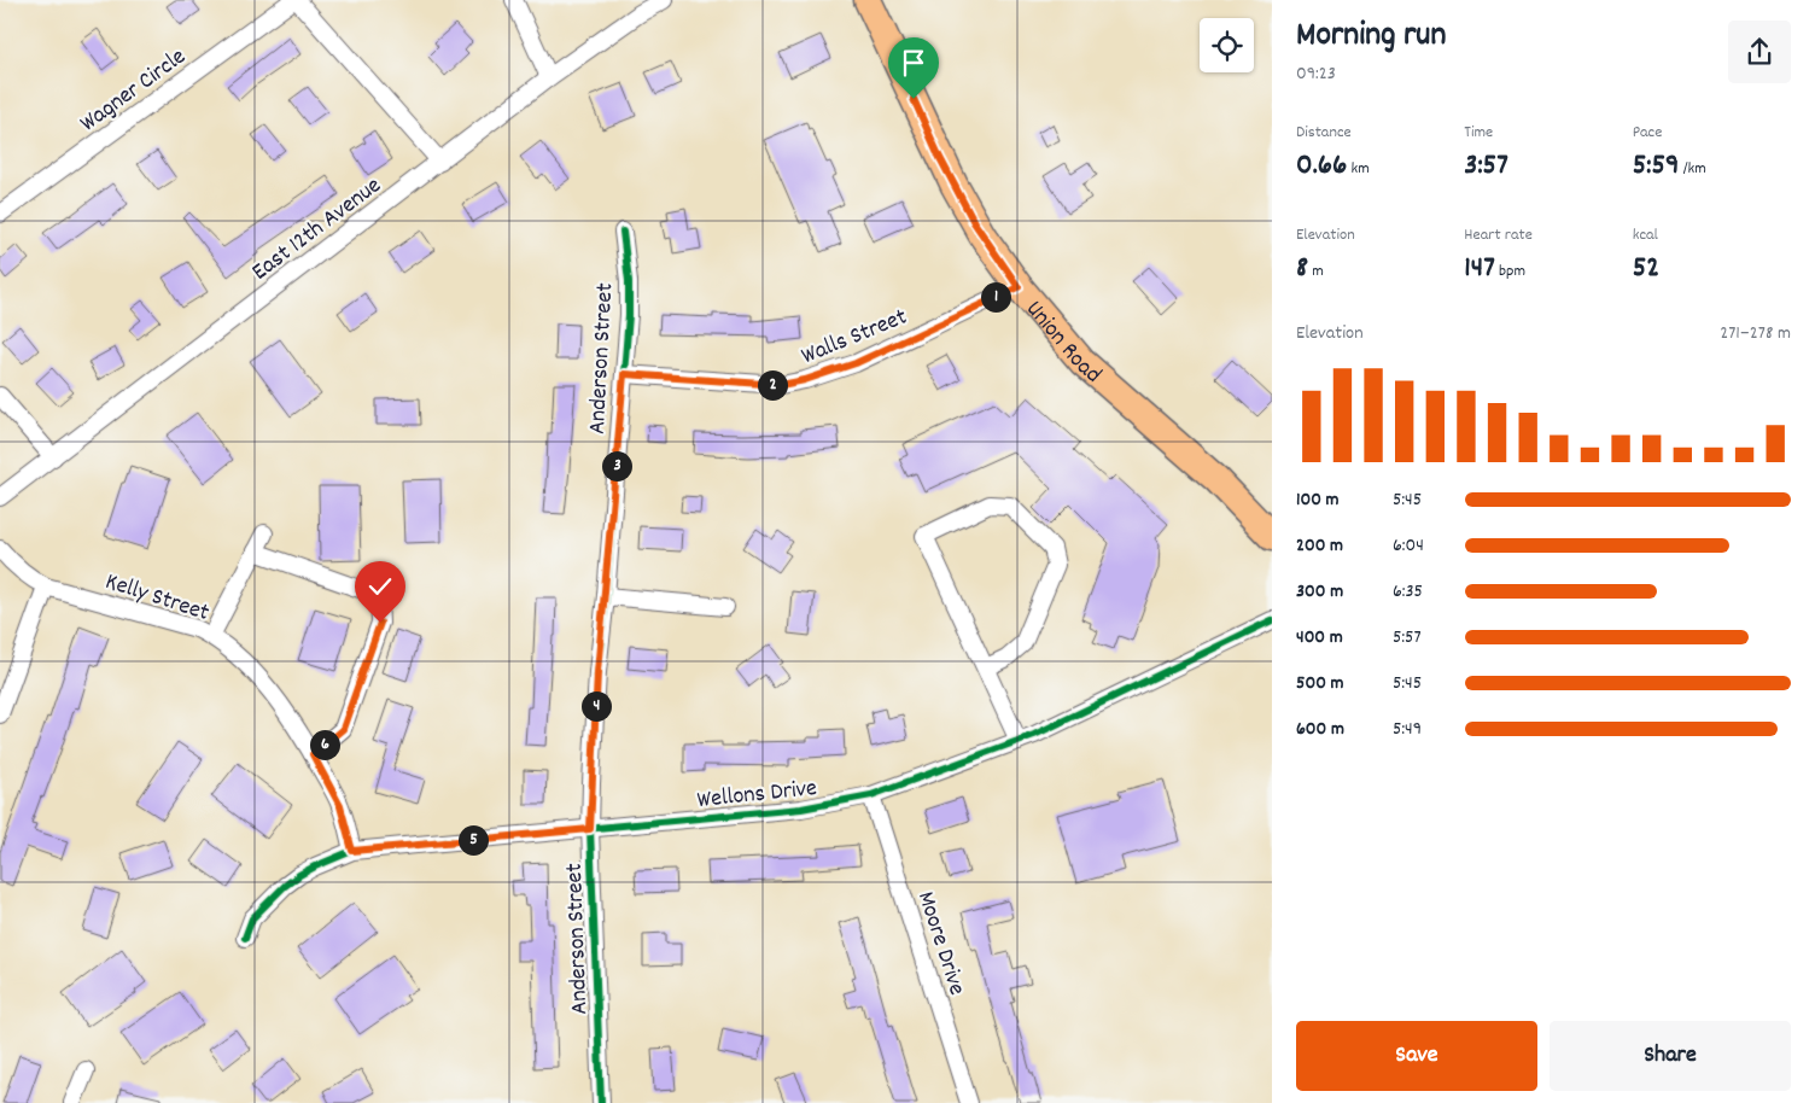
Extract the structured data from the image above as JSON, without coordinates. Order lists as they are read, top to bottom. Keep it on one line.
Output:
{"streets":{"main road":["Union Road"],"street":["Wagner Circle","East 12th Avenue","Walls Street","Anderson Street","Kelly Street","Wellons Drive","Moore Drive"]},"crossings":[["Wagner Circle","East 12th Avenue"],["Walls Street","Union Road"],["Walls Street","Anderson Street"],["Anderson Street","Wellons Drive"],["Kelly Street","Wellons Drive"],["Wellons Drive","Moore Drive"]],"page":{"heading":["Morning run","09:23"],"stats":[["Distance","0.66 km"],["Time","3:57"],["Pace","5:59 /km"],["Elevation","8 m"],["Heart rate","147 bpm"],["kcal","52"]],"pins":["1","2","3","4","6","5"],"chart":["Elevation","271–278 m"],"list":[{"name":"100 m","note":"5:45"},{"name":"200 m","note":"6:04"},{"name":"300 m","note":"6:35"},{"name":"400 m","note":"5:57"},{"name":"500 m","note":"5:45"},{"name":"600 m","note":"5:49"}],"buttons":["Save","Share"]}}
